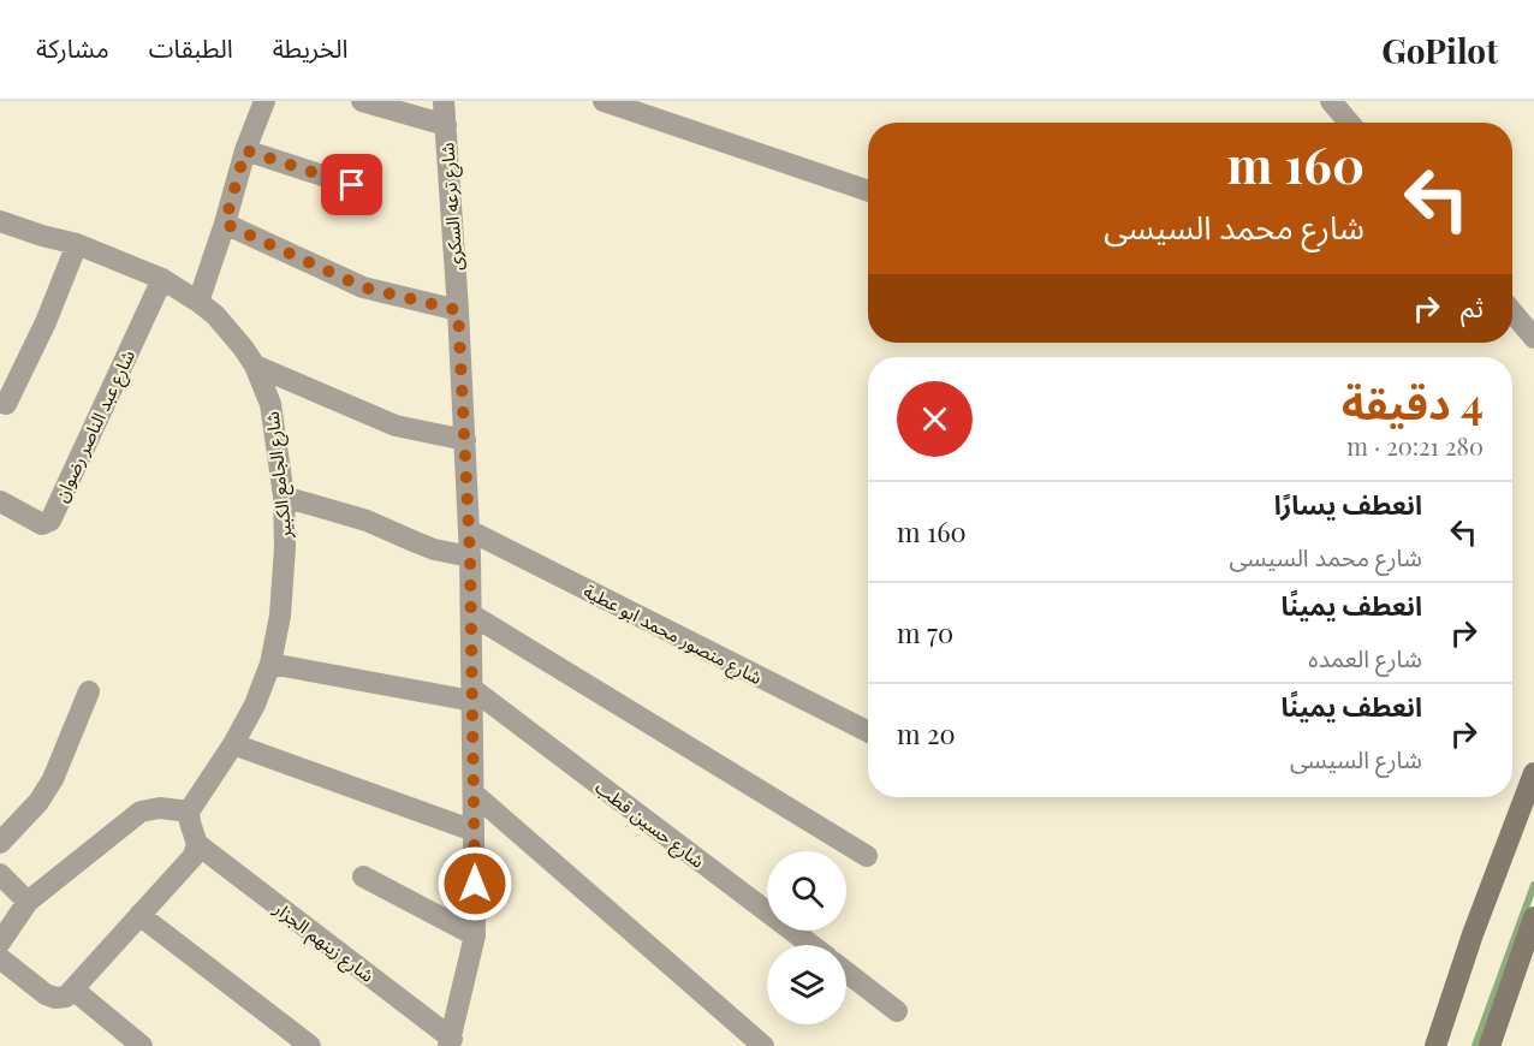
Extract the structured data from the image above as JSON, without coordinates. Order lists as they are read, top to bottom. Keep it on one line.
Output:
{"streets":{"street":["شارع ترعه السكرى","شارع عبد الناصر رضوان","شارع الجامع الكبير","شارع منصور محمد ابو عطية","شارع حسين قطب","شارع زينهم الجزار"]},"crossings":[["شارع ترعه السكرى","شارع منصور محمد ابو عطية"],["شارع ترعه السكرى","شارع حسين قطب"],["شارع ترعه السكرى","شارع زينهم الجزار"],["شارع عبد الناصر رضوان","شارع الجامع الكبير"]],"page":{"header":"GoPilot","nav":["الخريطة","الطبقات","مشاركة"],"turn":["160 m","شارع محمد السيسى"],"then":"ثم","heading":["4 دقيقة","280 m · 20:21"],"list":[{"name":"انعطف يسارًا","note":"شارع محمد السيسى","value":"160 m"},{"name":"انعطف يمينًا","note":"شارع العمده","value":"70 m"},{"name":"انعطف يمينًا","note":"شارع السيسى","value":"20 m"}]}}
